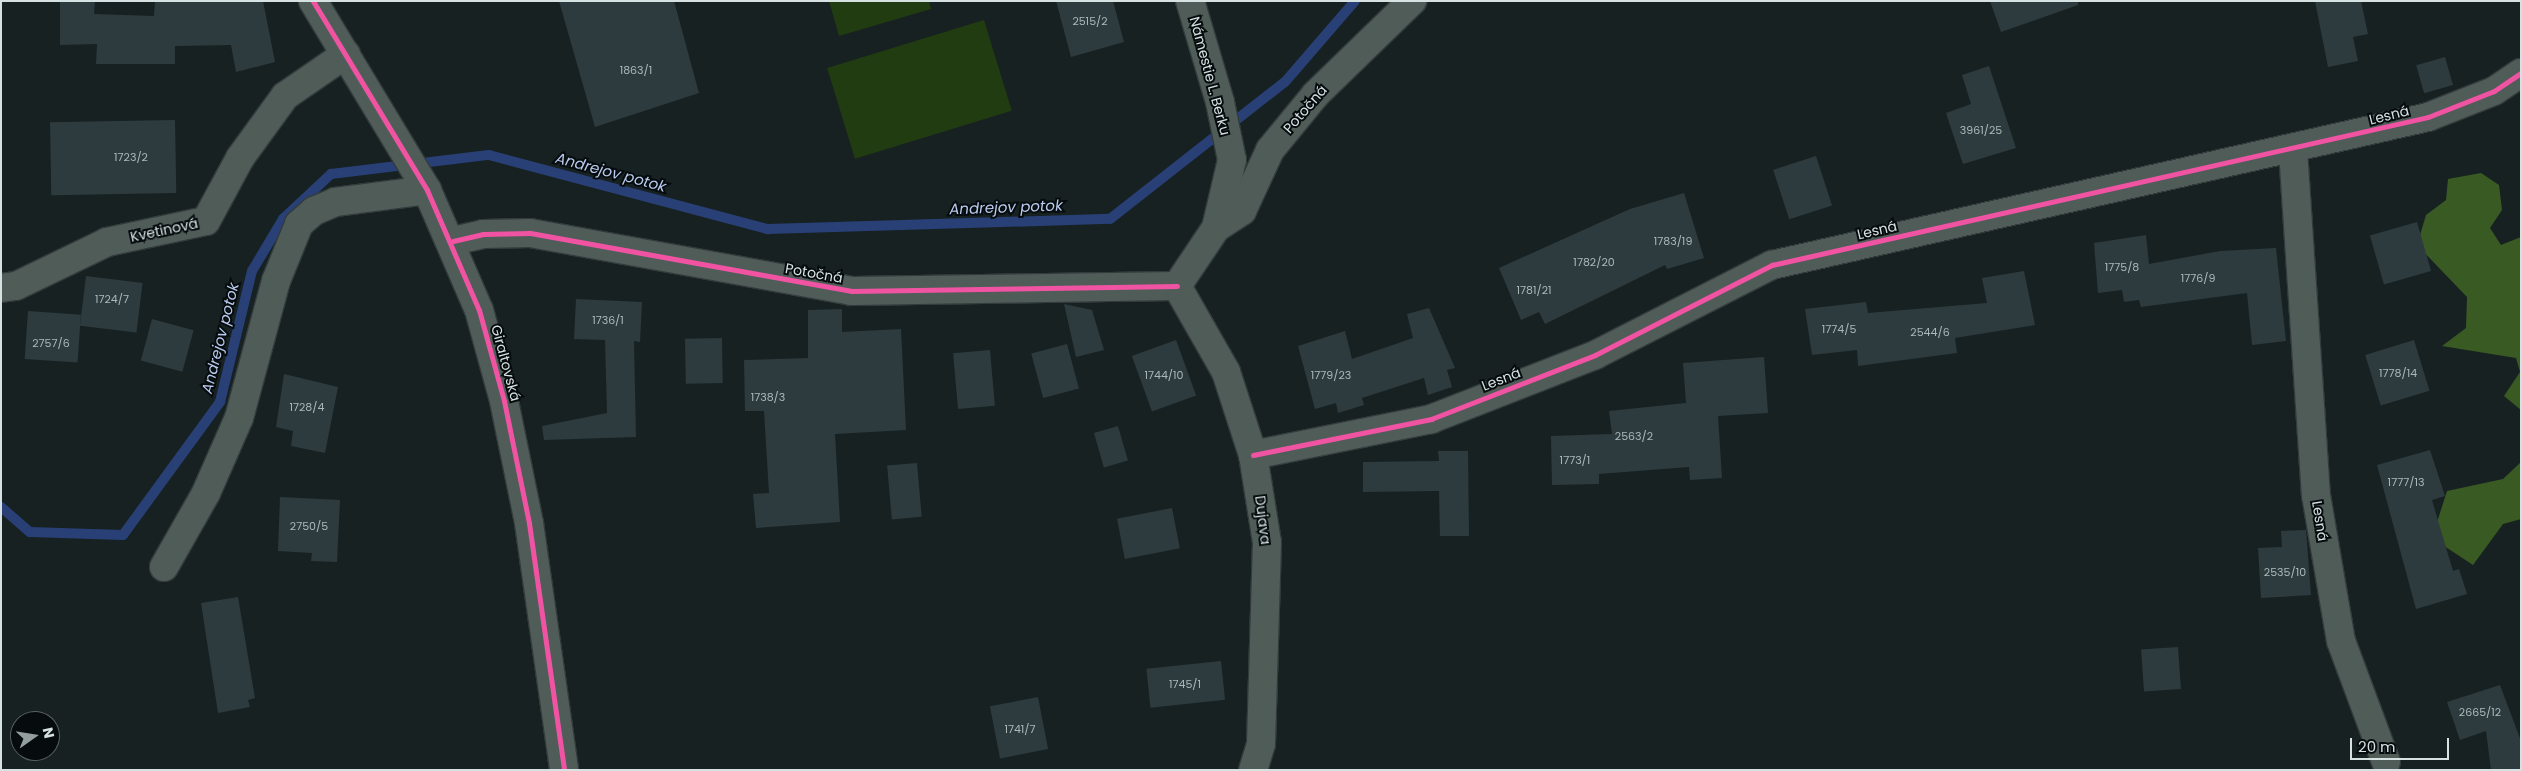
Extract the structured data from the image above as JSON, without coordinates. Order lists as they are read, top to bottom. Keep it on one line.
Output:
{"streets":{"street":["Námestie L. Berku","Potočná","Lesná","Kvetinová","Giraltovská","Dujava"]},"crossings":[["Námestie L. Berku","Potočná"],["Námestie L. Berku","Dujava"],["Potočná","Giraltovská"],["Potočná","Dujava"],["Lesná","Dujava"],["Kvetinová","Giraltovská"]],"water":["Andrejov potok"],"house_numbers":["2515/2","1863/1","3961/25","1723/2","1783/19","1782/20","1775/8","1776/9","1781/21","1724/7","1736/1","1774/5","2544/6","2757/6","1778/14","1744/10","1779/23","1738/3","1728/4","2563/2","1773/1","1777/13","2750/5","2535/10","1745/1","2665/12","1741/7"],"scale_bar":"20 m","north":"right"}
